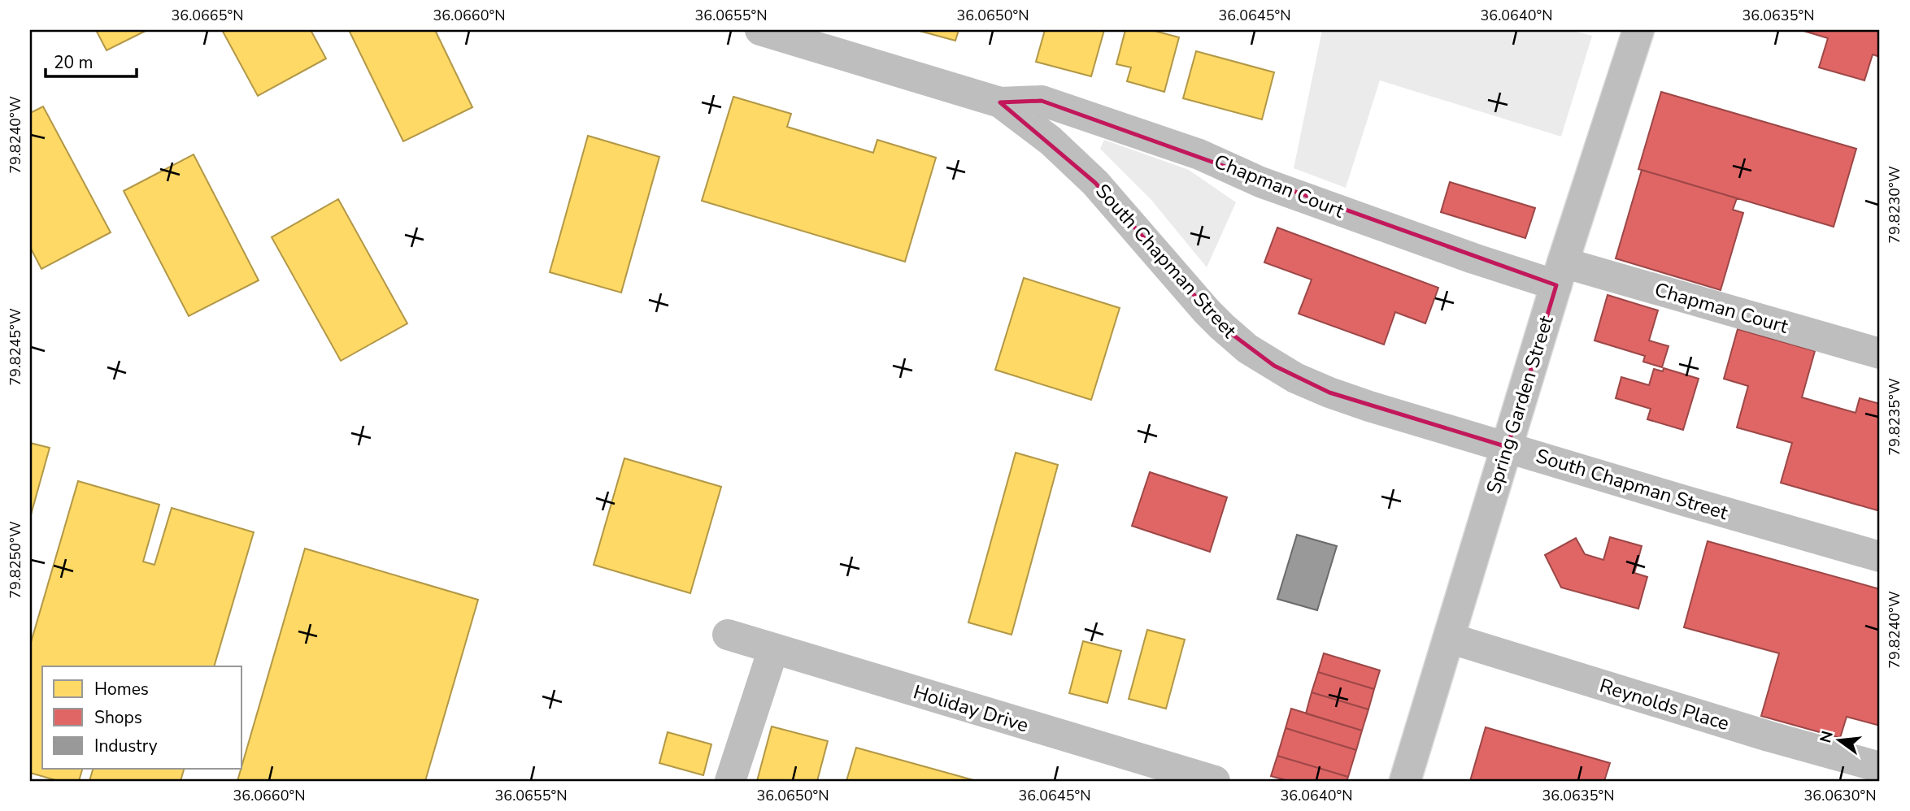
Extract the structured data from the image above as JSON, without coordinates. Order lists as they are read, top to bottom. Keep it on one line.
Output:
{"streets":{"street":["Chapman Court","South Chapman Street","Spring Garden Street","Reynolds Place","Holiday Drive"]},"crossings":[["Chapman Court","South Chapman Street"],["Chapman Court","Spring Garden Street"],["South Chapman Street","Spring Garden Street"],["Spring Garden Street","Reynolds Place"]],"legend":["Homes","Shops","Industry"],"scale_bar":"20 m","north":"left","coordinates":["36.0665°N","36.0660°N","36.0655°N","36.0650°N","36.0645°N","36.0640°N","36.0635°N","79.8240°W","79.8230°W","79.8245°W","79.8235°W","79.8250°W","36.0630°N"]}
